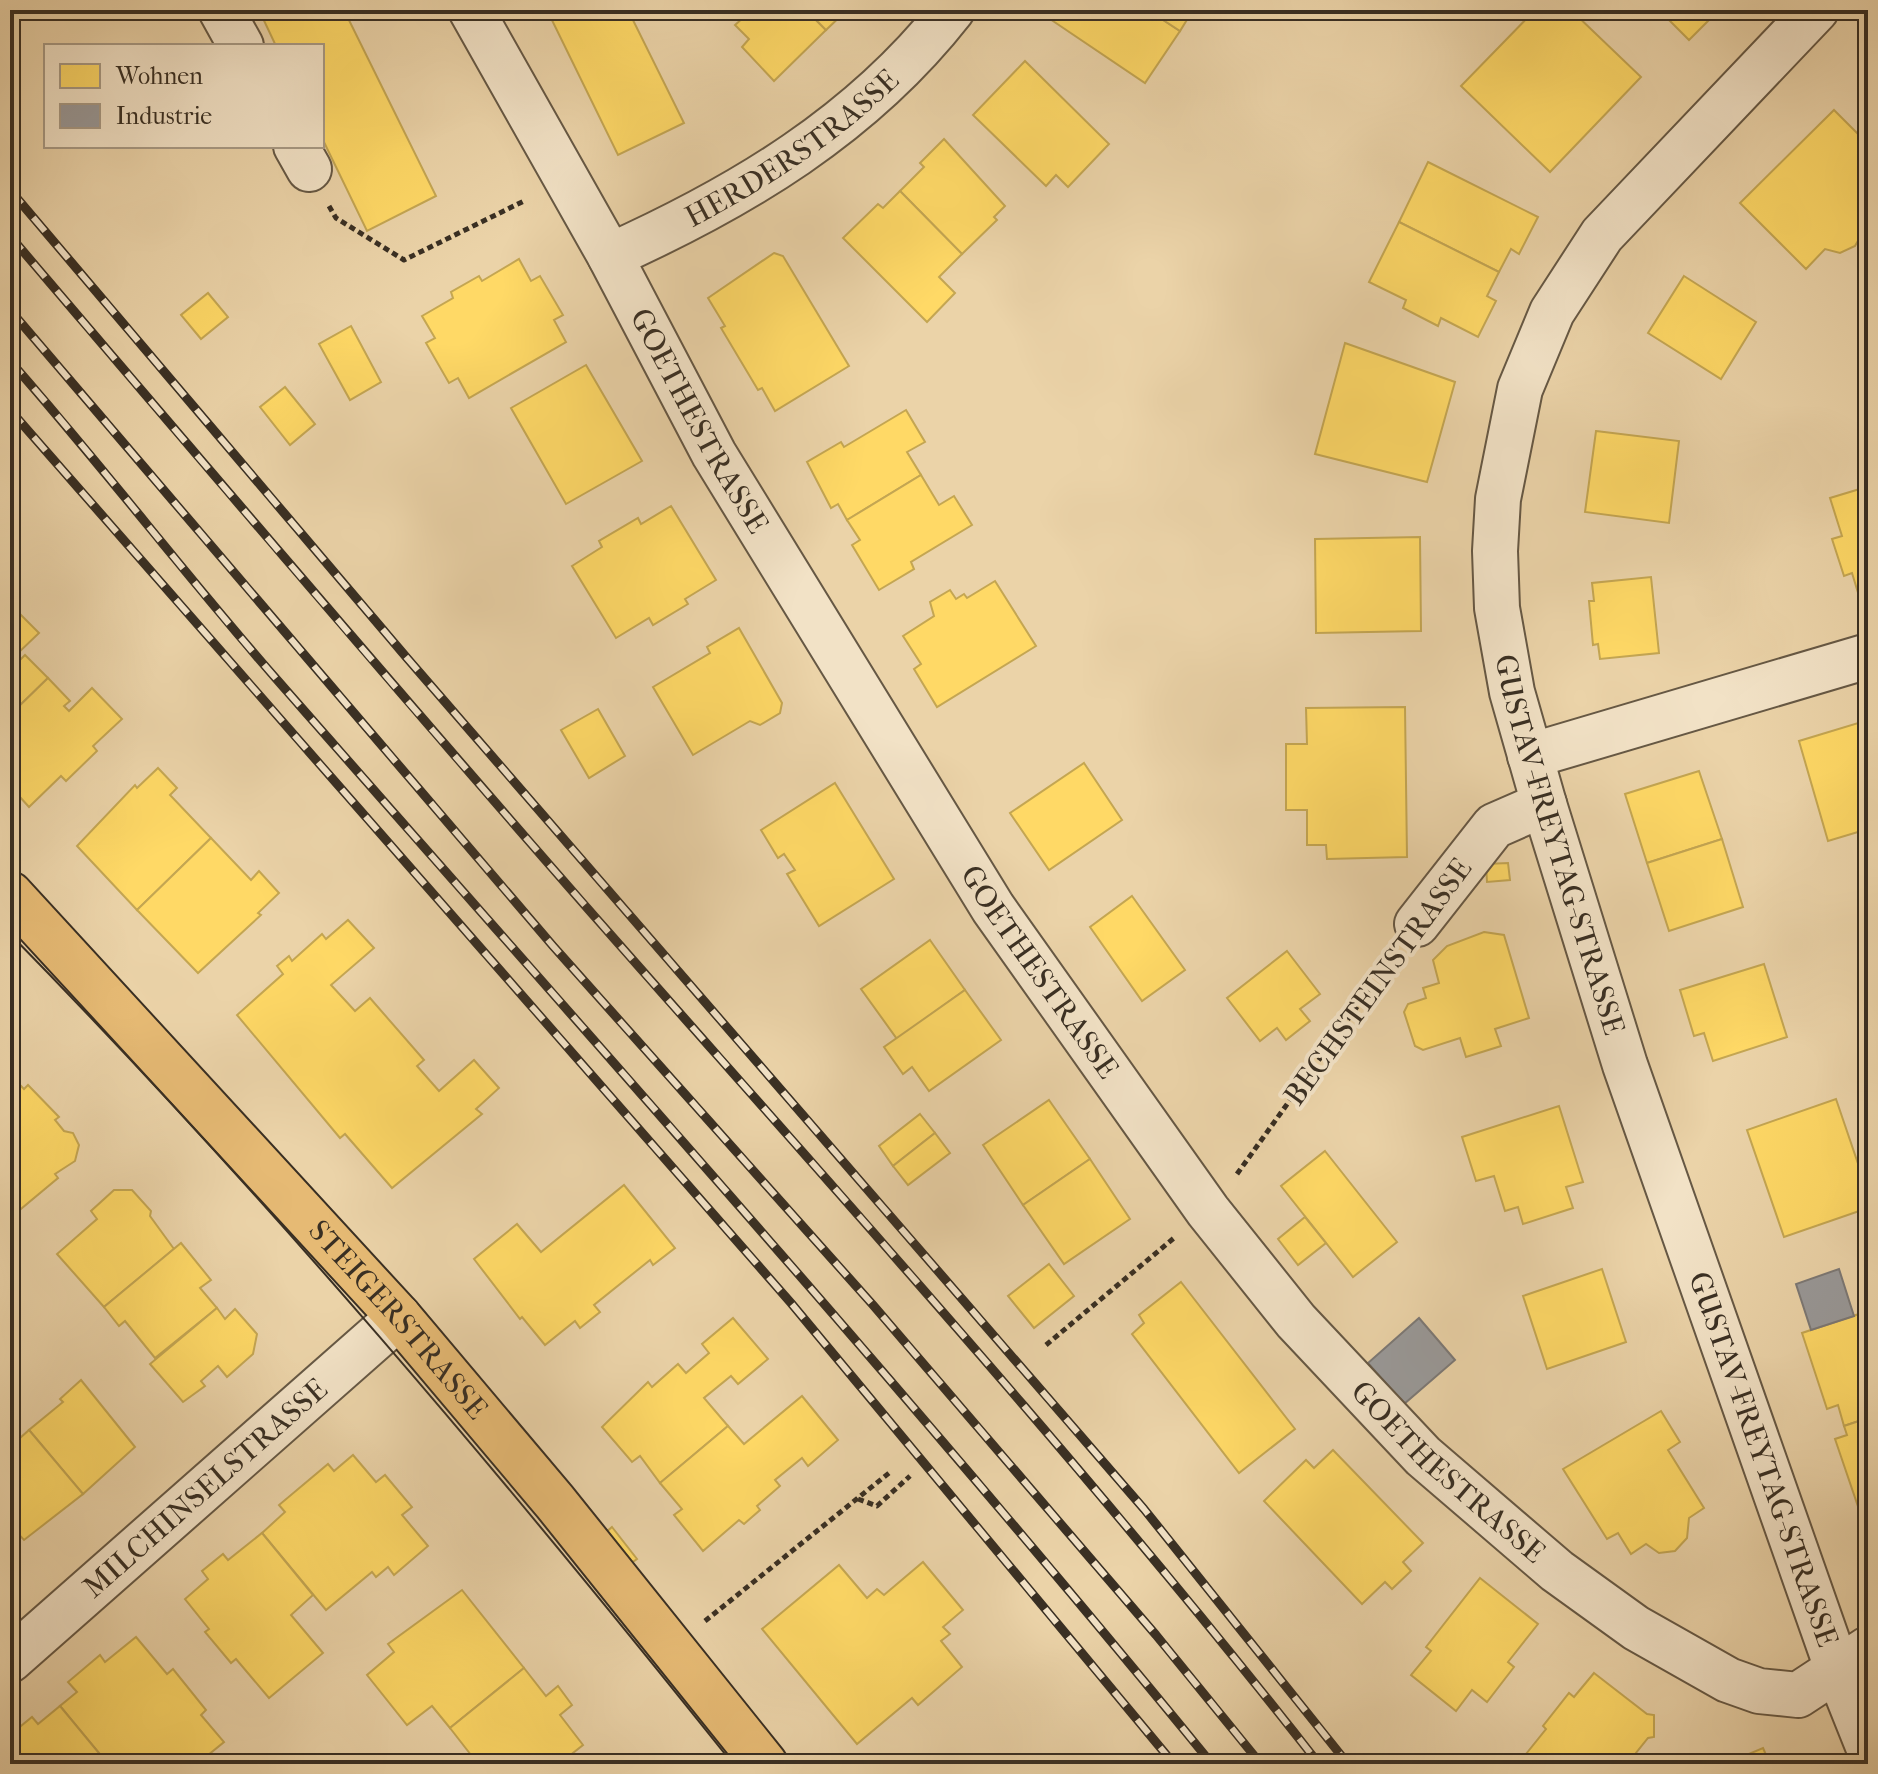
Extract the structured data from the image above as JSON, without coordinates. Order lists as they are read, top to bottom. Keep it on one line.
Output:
{"streets":{"main road":["STEIGERSTRASSE"],"street":["HERDERSTRASSE","GOETHESTRASSE","GUSTAV-FREYTAG-STRASSE","BECHSTEINSTRASSE","MILCHINSELSTRASSE"]},"crossings":[["HERDERSTRASSE","GOETHESTRASSE"],["GOETHESTRASSE","GUSTAV-FREYTAG-STRASSE"],["GUSTAV-FREYTAG-STRASSE","BECHSTEINSTRASSE"],["STEIGERSTRASSE","MILCHINSELSTRASSE"]],"legend":["Wohnen","Industrie"]}
